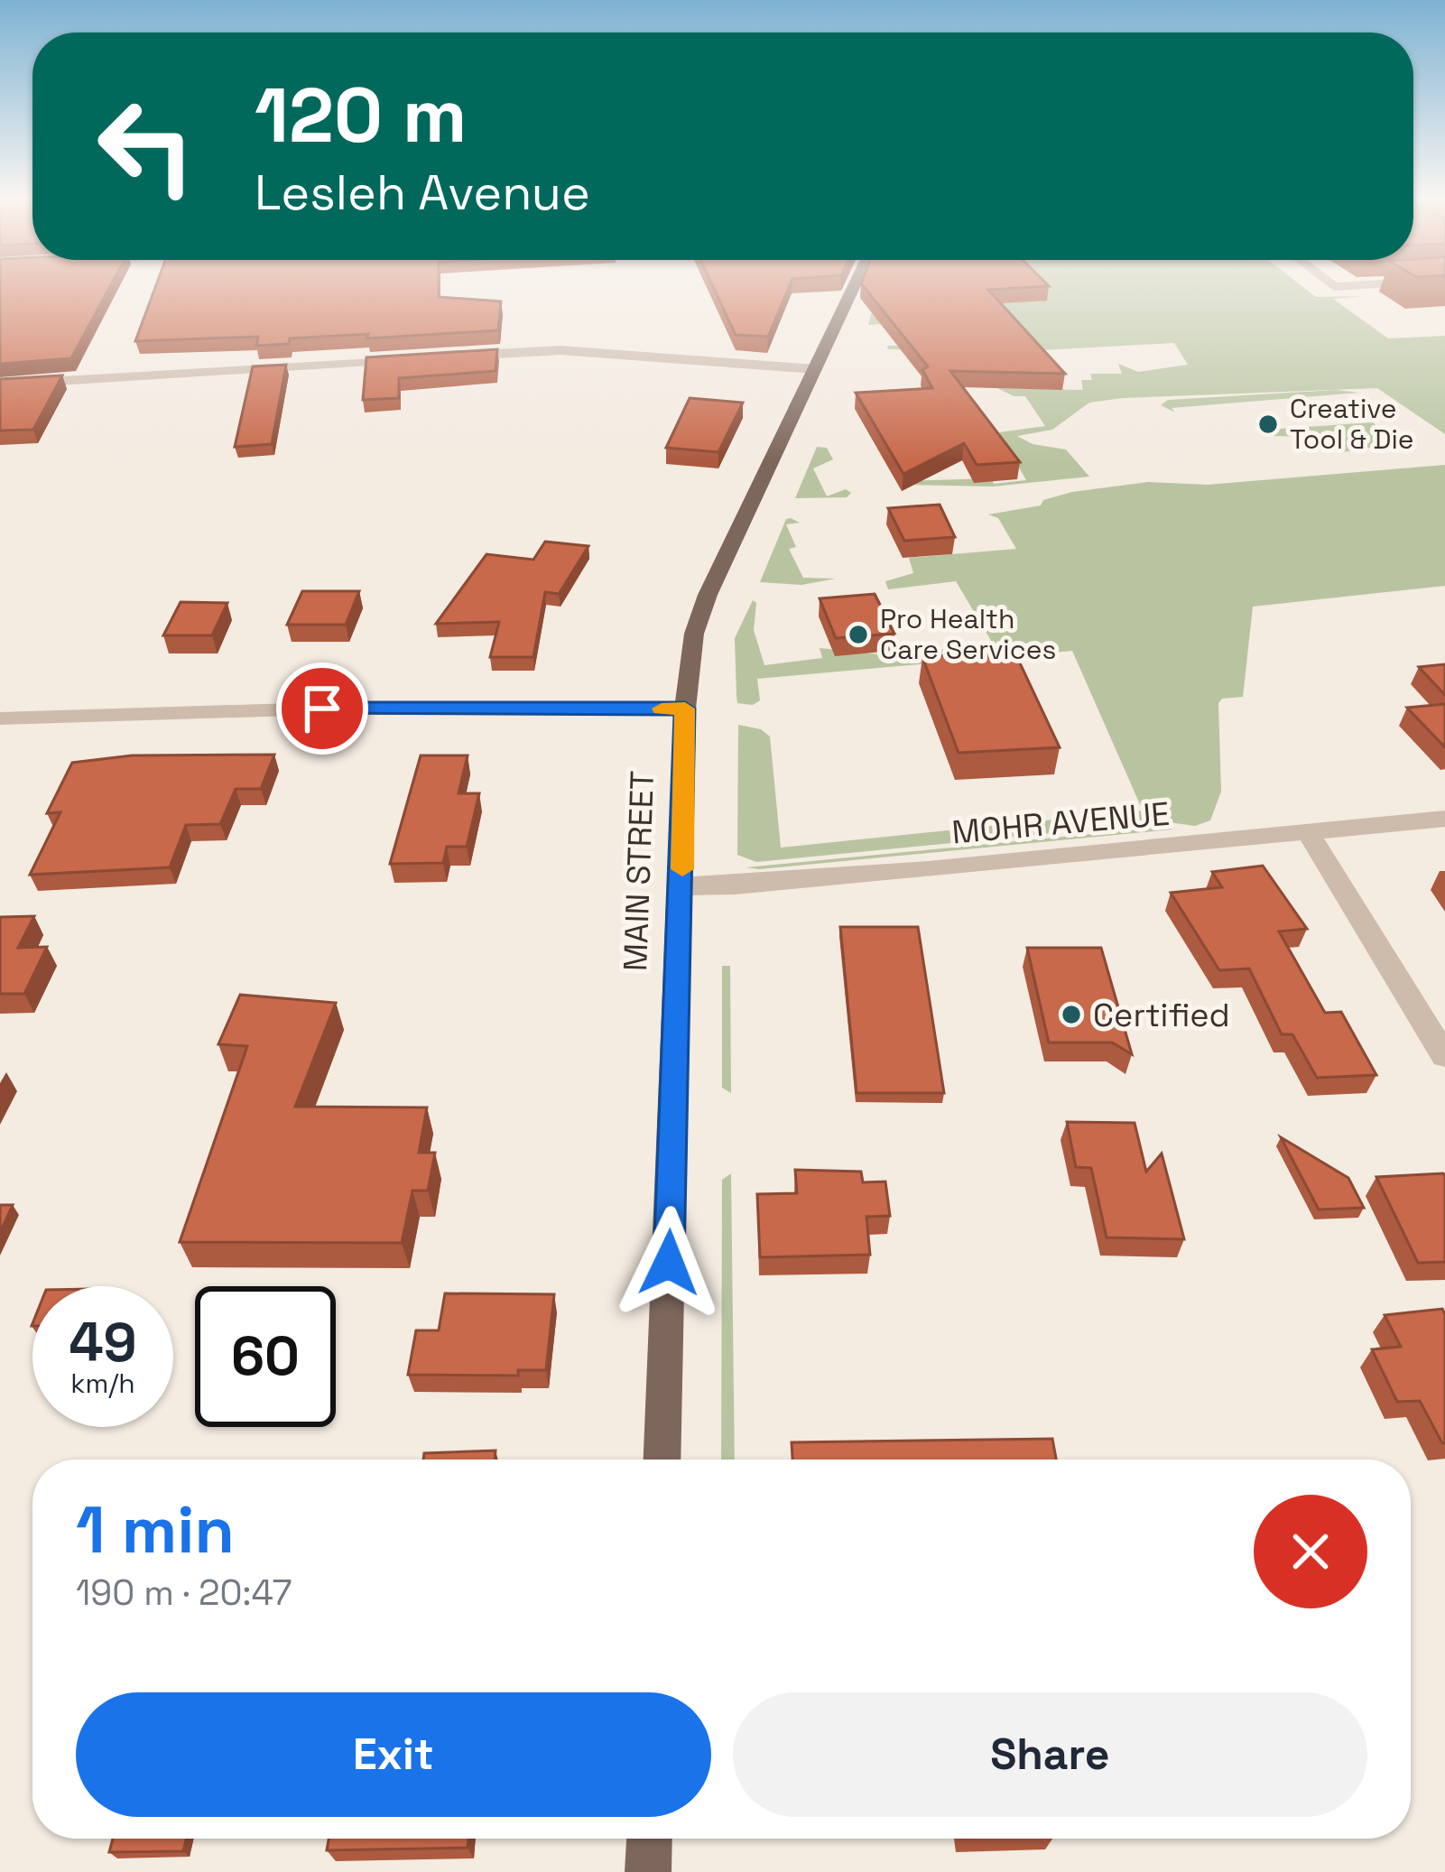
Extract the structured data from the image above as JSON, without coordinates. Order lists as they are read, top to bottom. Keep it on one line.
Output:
{"streets":{"main road":["MAIN STREET"],"street":["MOHR AVENUE"]},"crossings":[["MOHR AVENUE","MAIN STREET"]],"places":["Creative Tool & Die","Pro Health Care Services","Certified"],"page":{"turn":["120 m","Lesleh Avenue"],"speed":"49 km/h","limit":"60","heading":["1 min","190 m · 20:47"],"buttons":["Exit","Share"]}}
